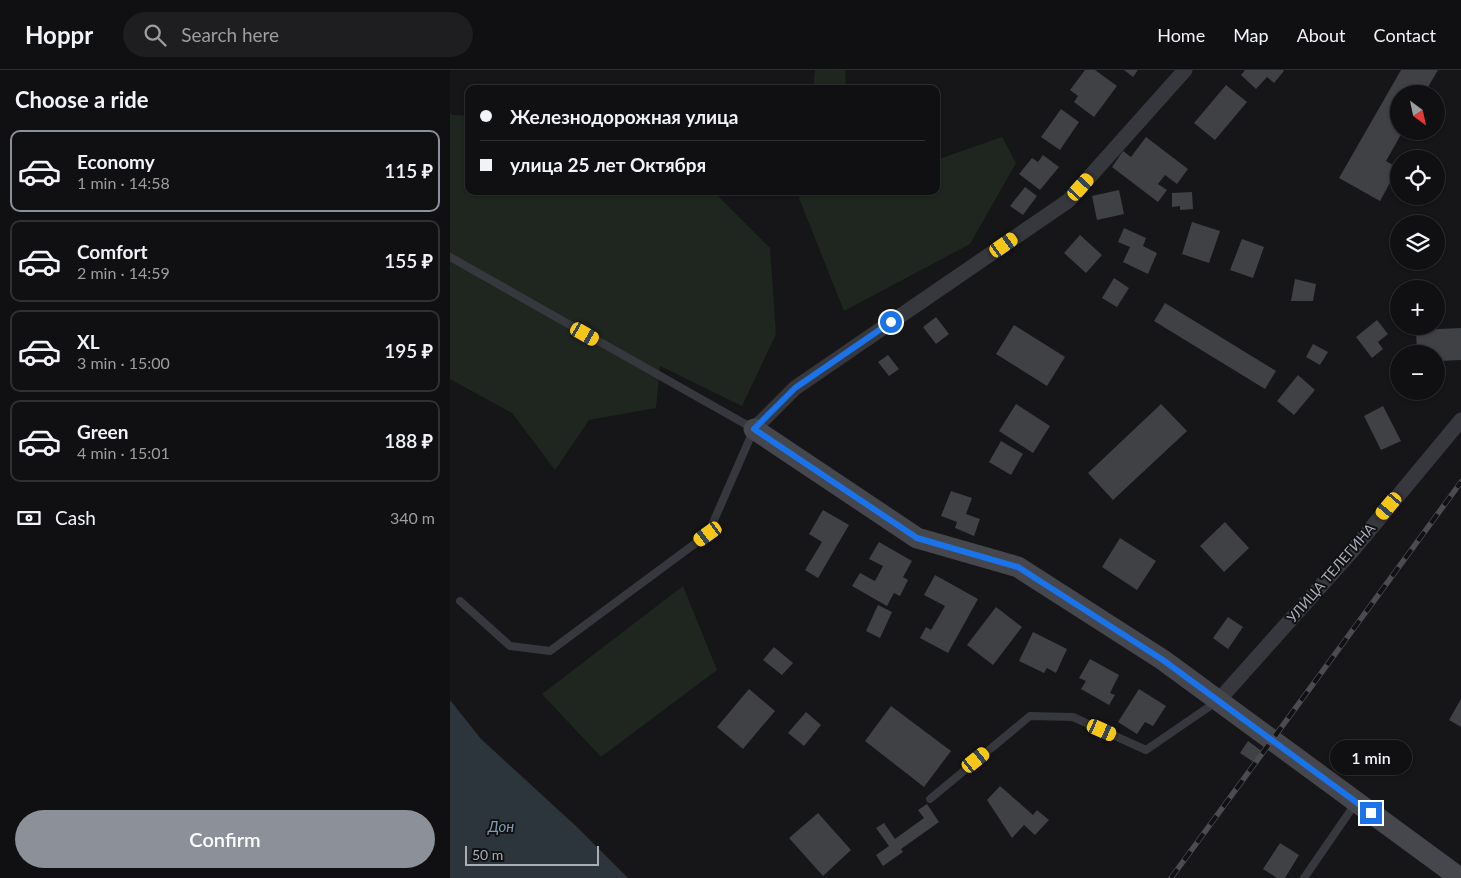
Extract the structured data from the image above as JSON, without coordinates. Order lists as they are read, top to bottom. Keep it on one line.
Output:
{"streets":{"street":["УЛИЦА ТЕЛЕГИНА"]},"water":["Дон"],"scale_bar":"50 m","north":"bottom right","page":{"header":"Hoppr","search":"Search here","nav":["Home","Map","About","Contact"],"heading":"Choose a ride","map_buttons":["+","−"],"banner":["Железнодорожная улица","улица 25 лет Октября"],"list":[{"name":"Economy","note":"1 min · 14:58","value":"115 ₽"},{"name":"Comfort","note":"2 min · 14:59","value":"155 ₽"},{"name":"XL","note":"3 min · 15:00","value":"195 ₽"},{"name":"Green","note":"4 min · 15:01","value":"188 ₽"}],"pay":["Cash","340 m"],"bubble":"1 min","buttons":"Confirm","scale":"50 m"}}
